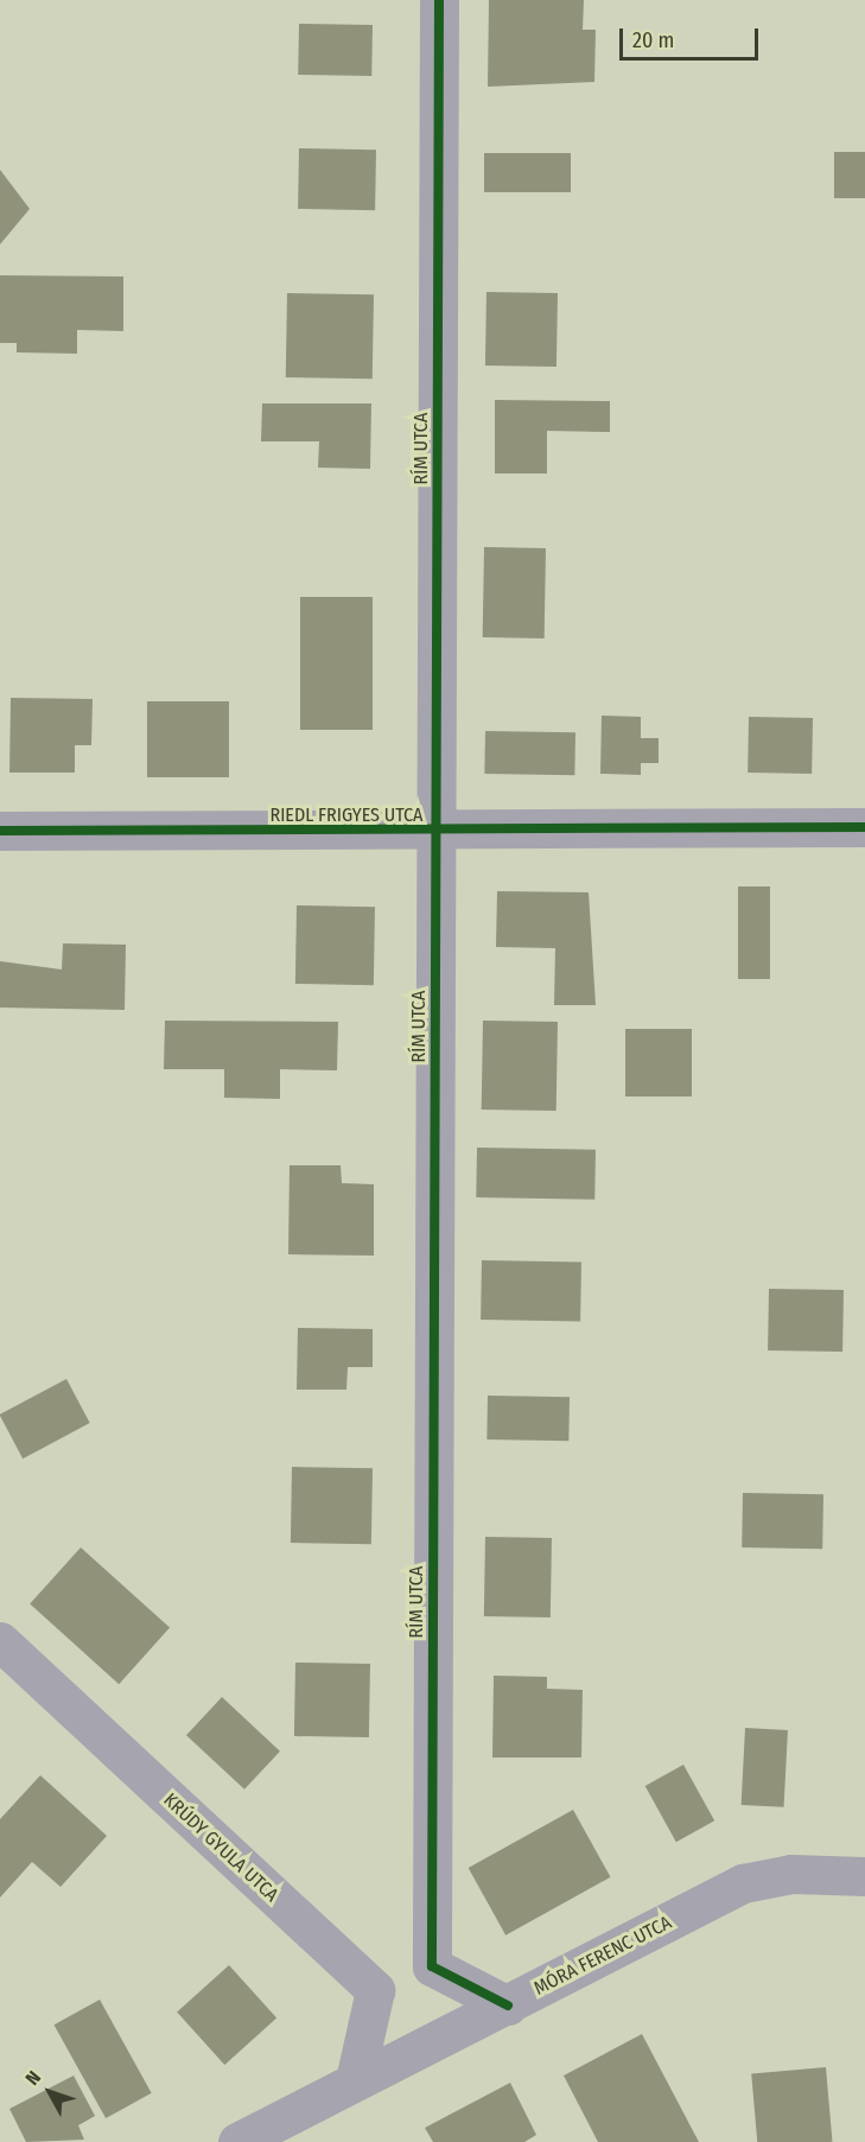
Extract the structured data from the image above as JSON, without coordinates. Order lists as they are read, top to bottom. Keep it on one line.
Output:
{"streets":{"street":["RÍM UTCA","RIEDL FRIGYES UTCA","KRÚDY GYULA UTCA","MÓRA FERENC UTCA"]},"crossings":[["RÍM UTCA","RIEDL FRIGYES UTCA"]],"scale_bar":"20 m","north":"top left"}
